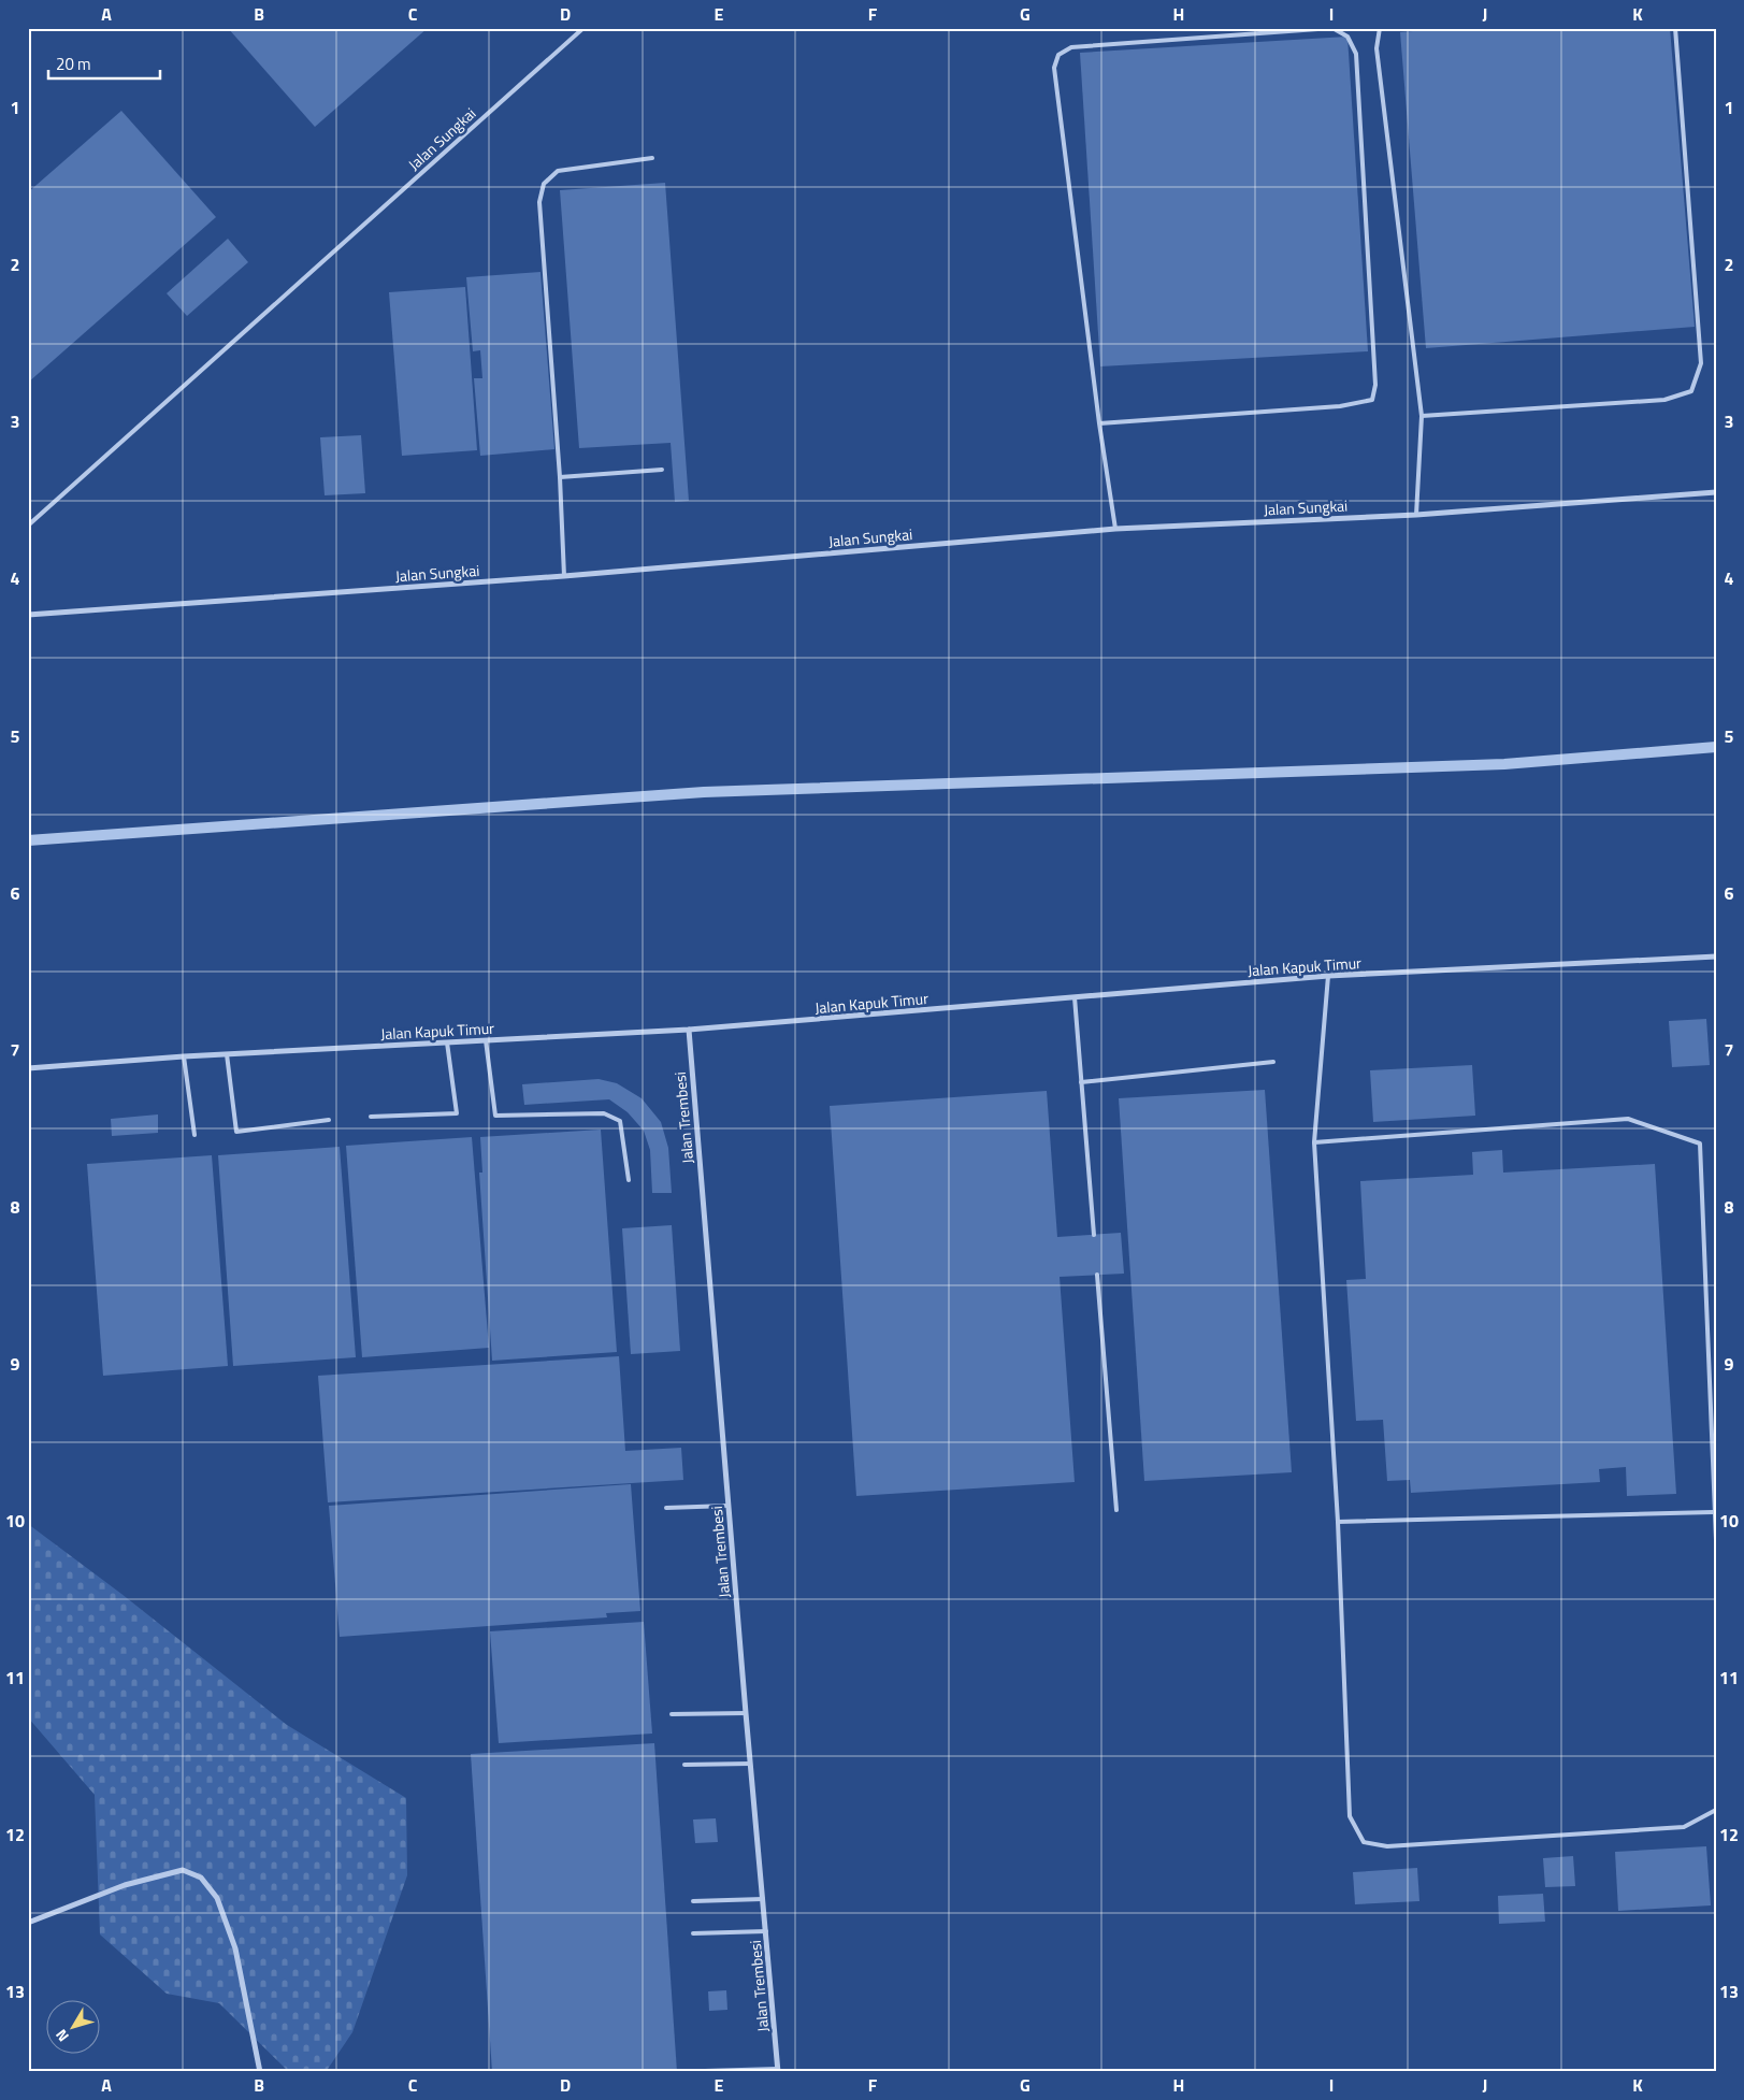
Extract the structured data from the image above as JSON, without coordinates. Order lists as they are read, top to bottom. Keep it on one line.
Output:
{"streets":{"street":["Jalan Sungkai","Jalan Kapuk Timur","Jalan Trembesi"]},"crossings":[["Jalan Kapuk Timur","Jalan Trembesi"]],"scale_bar":"20 m","north":"bottom left","grid":{"columns":["A","B","C","D","E","F","G","H","I","J","K"],"rows":["1","2","3","4","5","6","7","8","9","10","11","12","13"]}}
